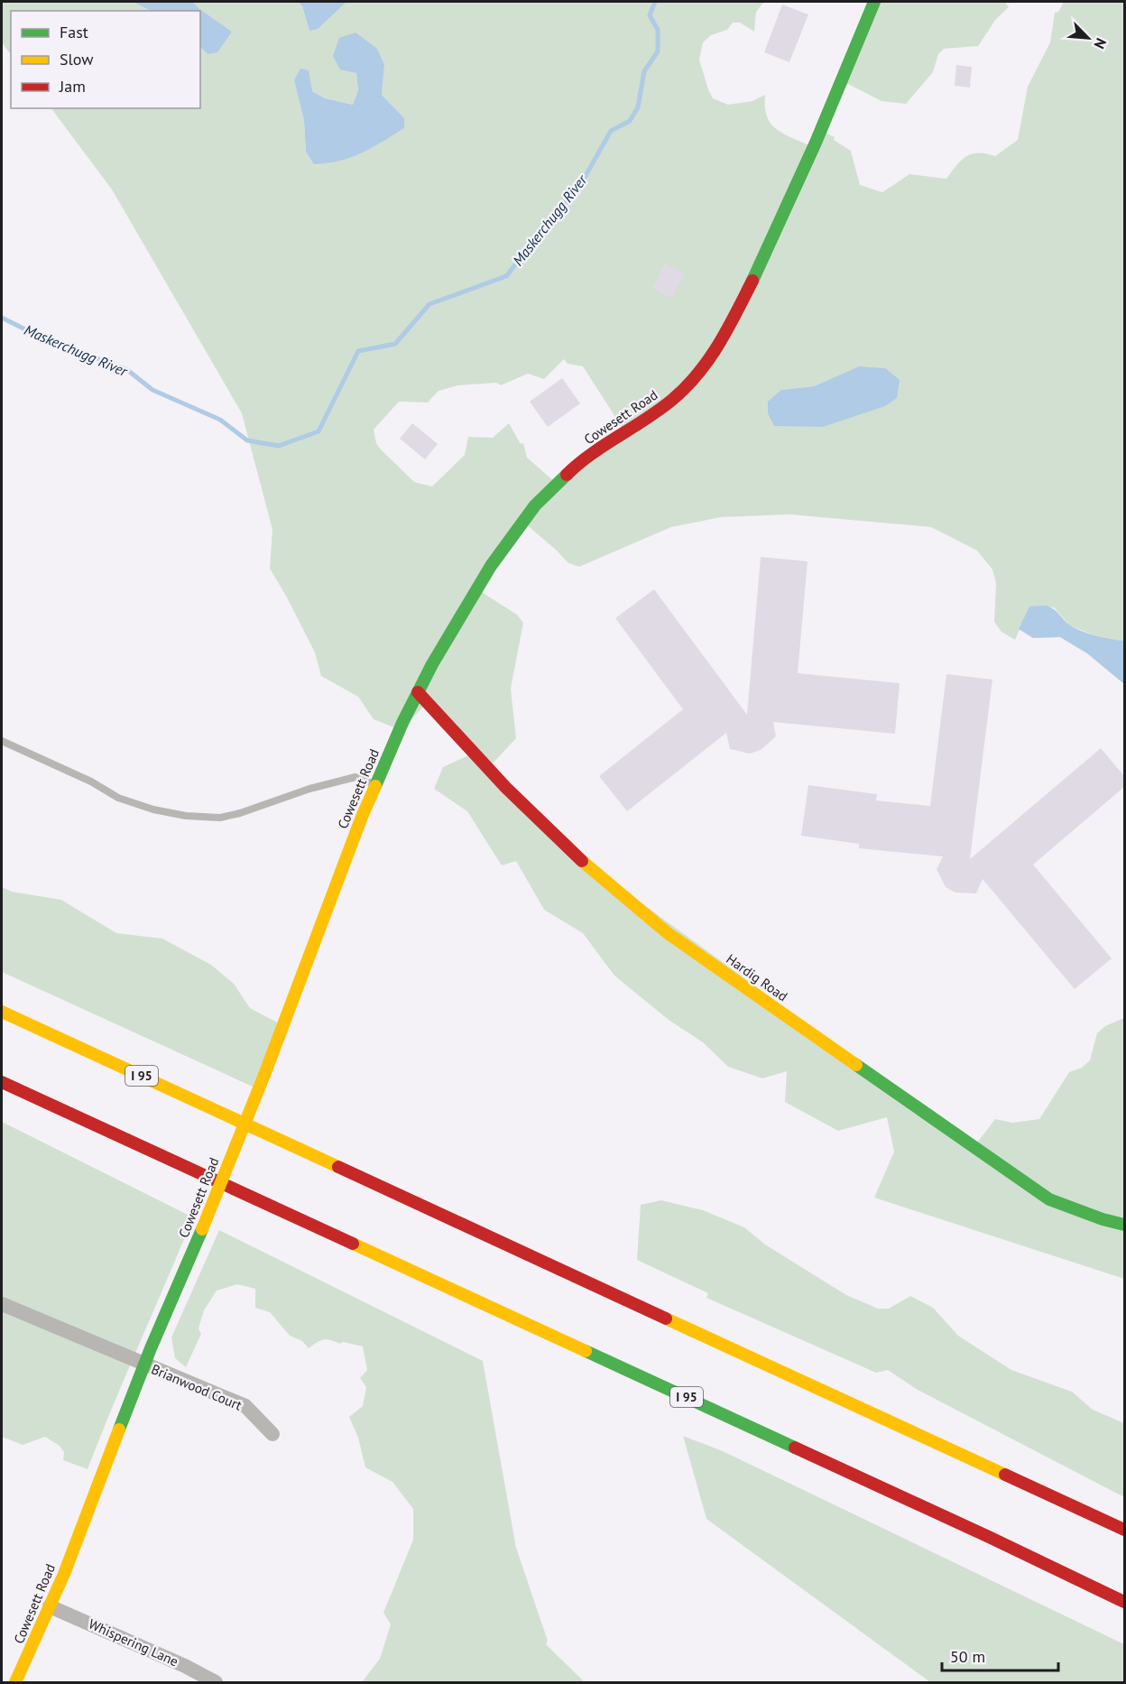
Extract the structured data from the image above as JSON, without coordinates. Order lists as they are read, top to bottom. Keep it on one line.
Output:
{"streets":{"main road":["Cowesett Road","Hardig Road","I 95"],"street":["Brianwood Court","Whispering Lane"]},"crossings":[["Cowesett Road","Hardig Road"],["Cowesett Road","Brianwood Court"],["Cowesett Road","Whispering Lane"]],"water":["Maskerchugg River"],"legend":["Fast","Slow","Jam"],"scale_bar":"50 m","north":"bottom right"}
